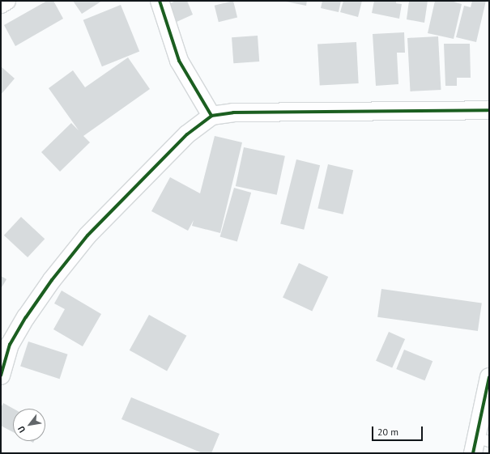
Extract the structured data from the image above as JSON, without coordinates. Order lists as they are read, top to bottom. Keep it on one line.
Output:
{"scale_bar":"20 m","north":"bottom left"}
